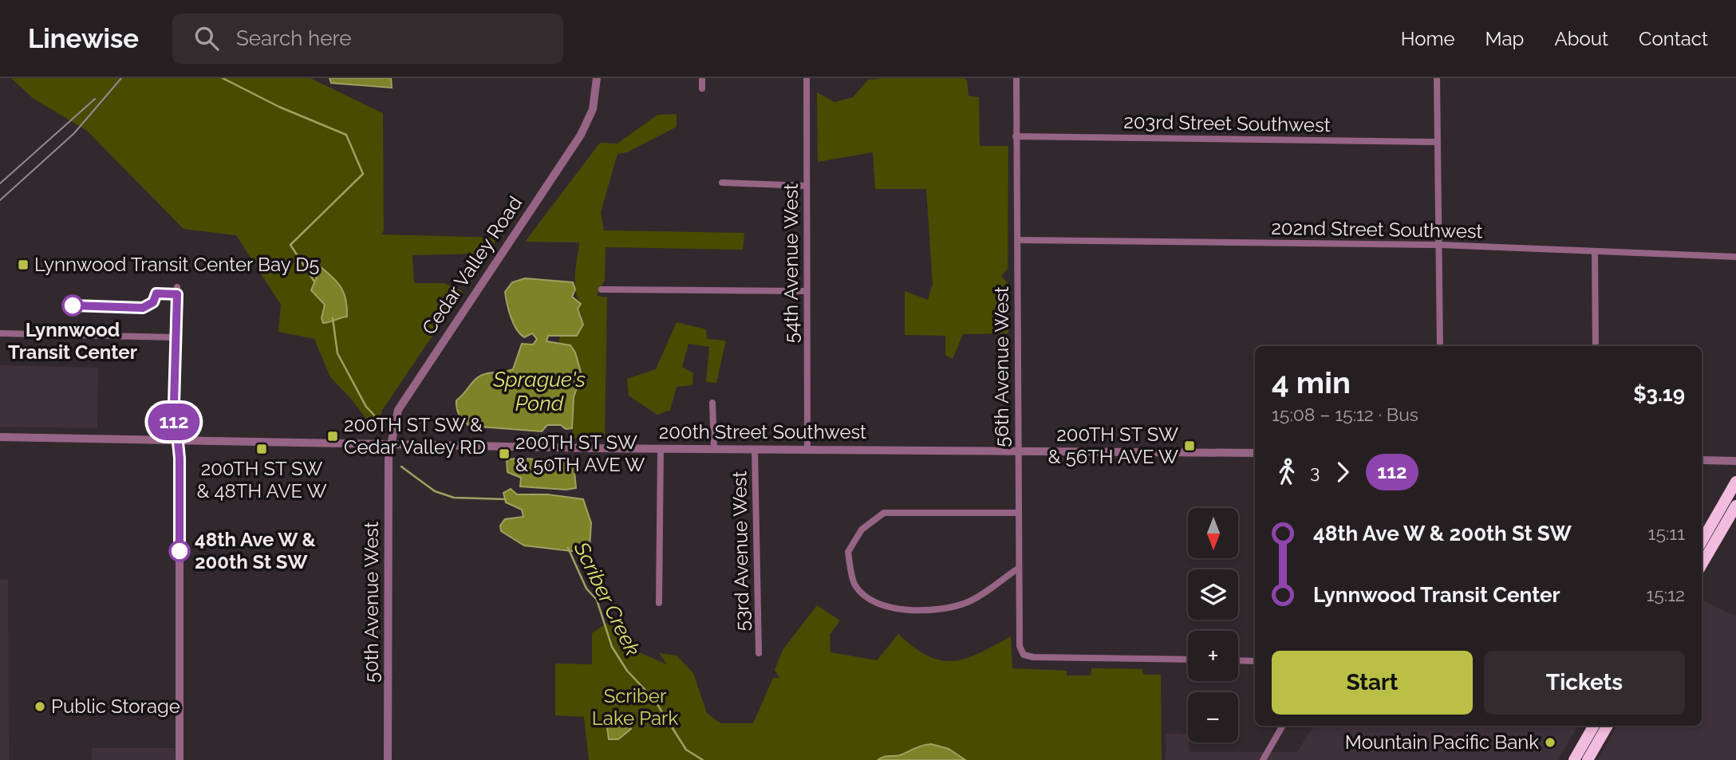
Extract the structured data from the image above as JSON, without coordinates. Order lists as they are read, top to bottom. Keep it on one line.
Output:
{"streets":{"street":["203rd Street Southwest","202nd Street Southwest","54th Avenue West","Cedar Valley Road","56th Avenue West","200th Street Southwest","53rd Avenue West","50th Avenue West"]},"crossings":[["203rd Street Southwest","56th Avenue West"],["202nd Street Southwest","56th Avenue West"],["54th Avenue West","200th Street Southwest"],["Cedar Valley Road","200th Street Southwest"],["Cedar Valley Road","50th Avenue West"],["56th Avenue West","200th Street Southwest"],["200th Street Southwest","53rd Avenue West"],["200th Street Southwest","50th Avenue West"]],"water":["Sprague's Pond","Scriber Creek"],"parks":["Scriber Lake Park"],"places":{"transit":["Lynnwood Transit Center Bay D5","200TH ST SW & Cedar Valley RD","200TH ST SW & 56TH AVE W","200TH ST SW & 48TH AVE W","200TH ST SW & 50TH AVE W"],"other":["Lynnwood Transit Center","48th Ave W & 200th St SW","Public Storage","Mountain Pacific Bank"]},"lines":["bus line 112"],"north":"bottom","page":{"header":"Linewise","search":"Search here","nav":["Home","Map","About","Contact"],"on_map":"112","heading":["4 min","15:08 – 15:12 · Bus","$3.19"],"legs":["3","112"],"list":[{"name":"48th Ave W & 200th St SW","value":"15:11"},{"name":"Lynnwood Transit Center","value":"15:12"}],"map_buttons":["+","−"],"buttons":["Start","Tickets"]}}
